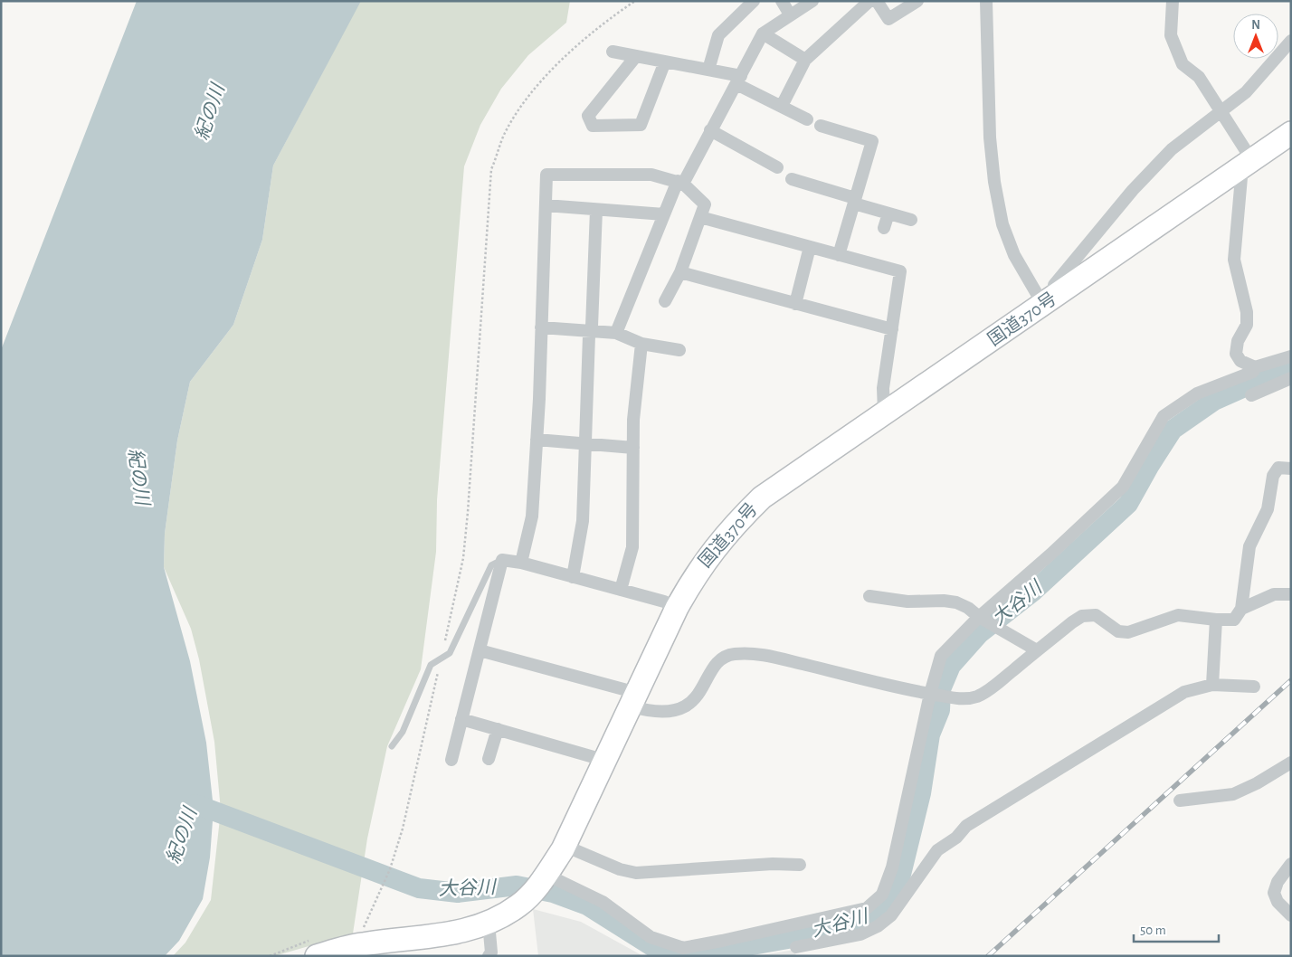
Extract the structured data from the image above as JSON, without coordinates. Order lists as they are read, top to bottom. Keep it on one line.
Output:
{"streets":{"highway":["国道370号"]},"water":["紀の川","大谷川"],"scale_bar":"50 m","north":"top"}
